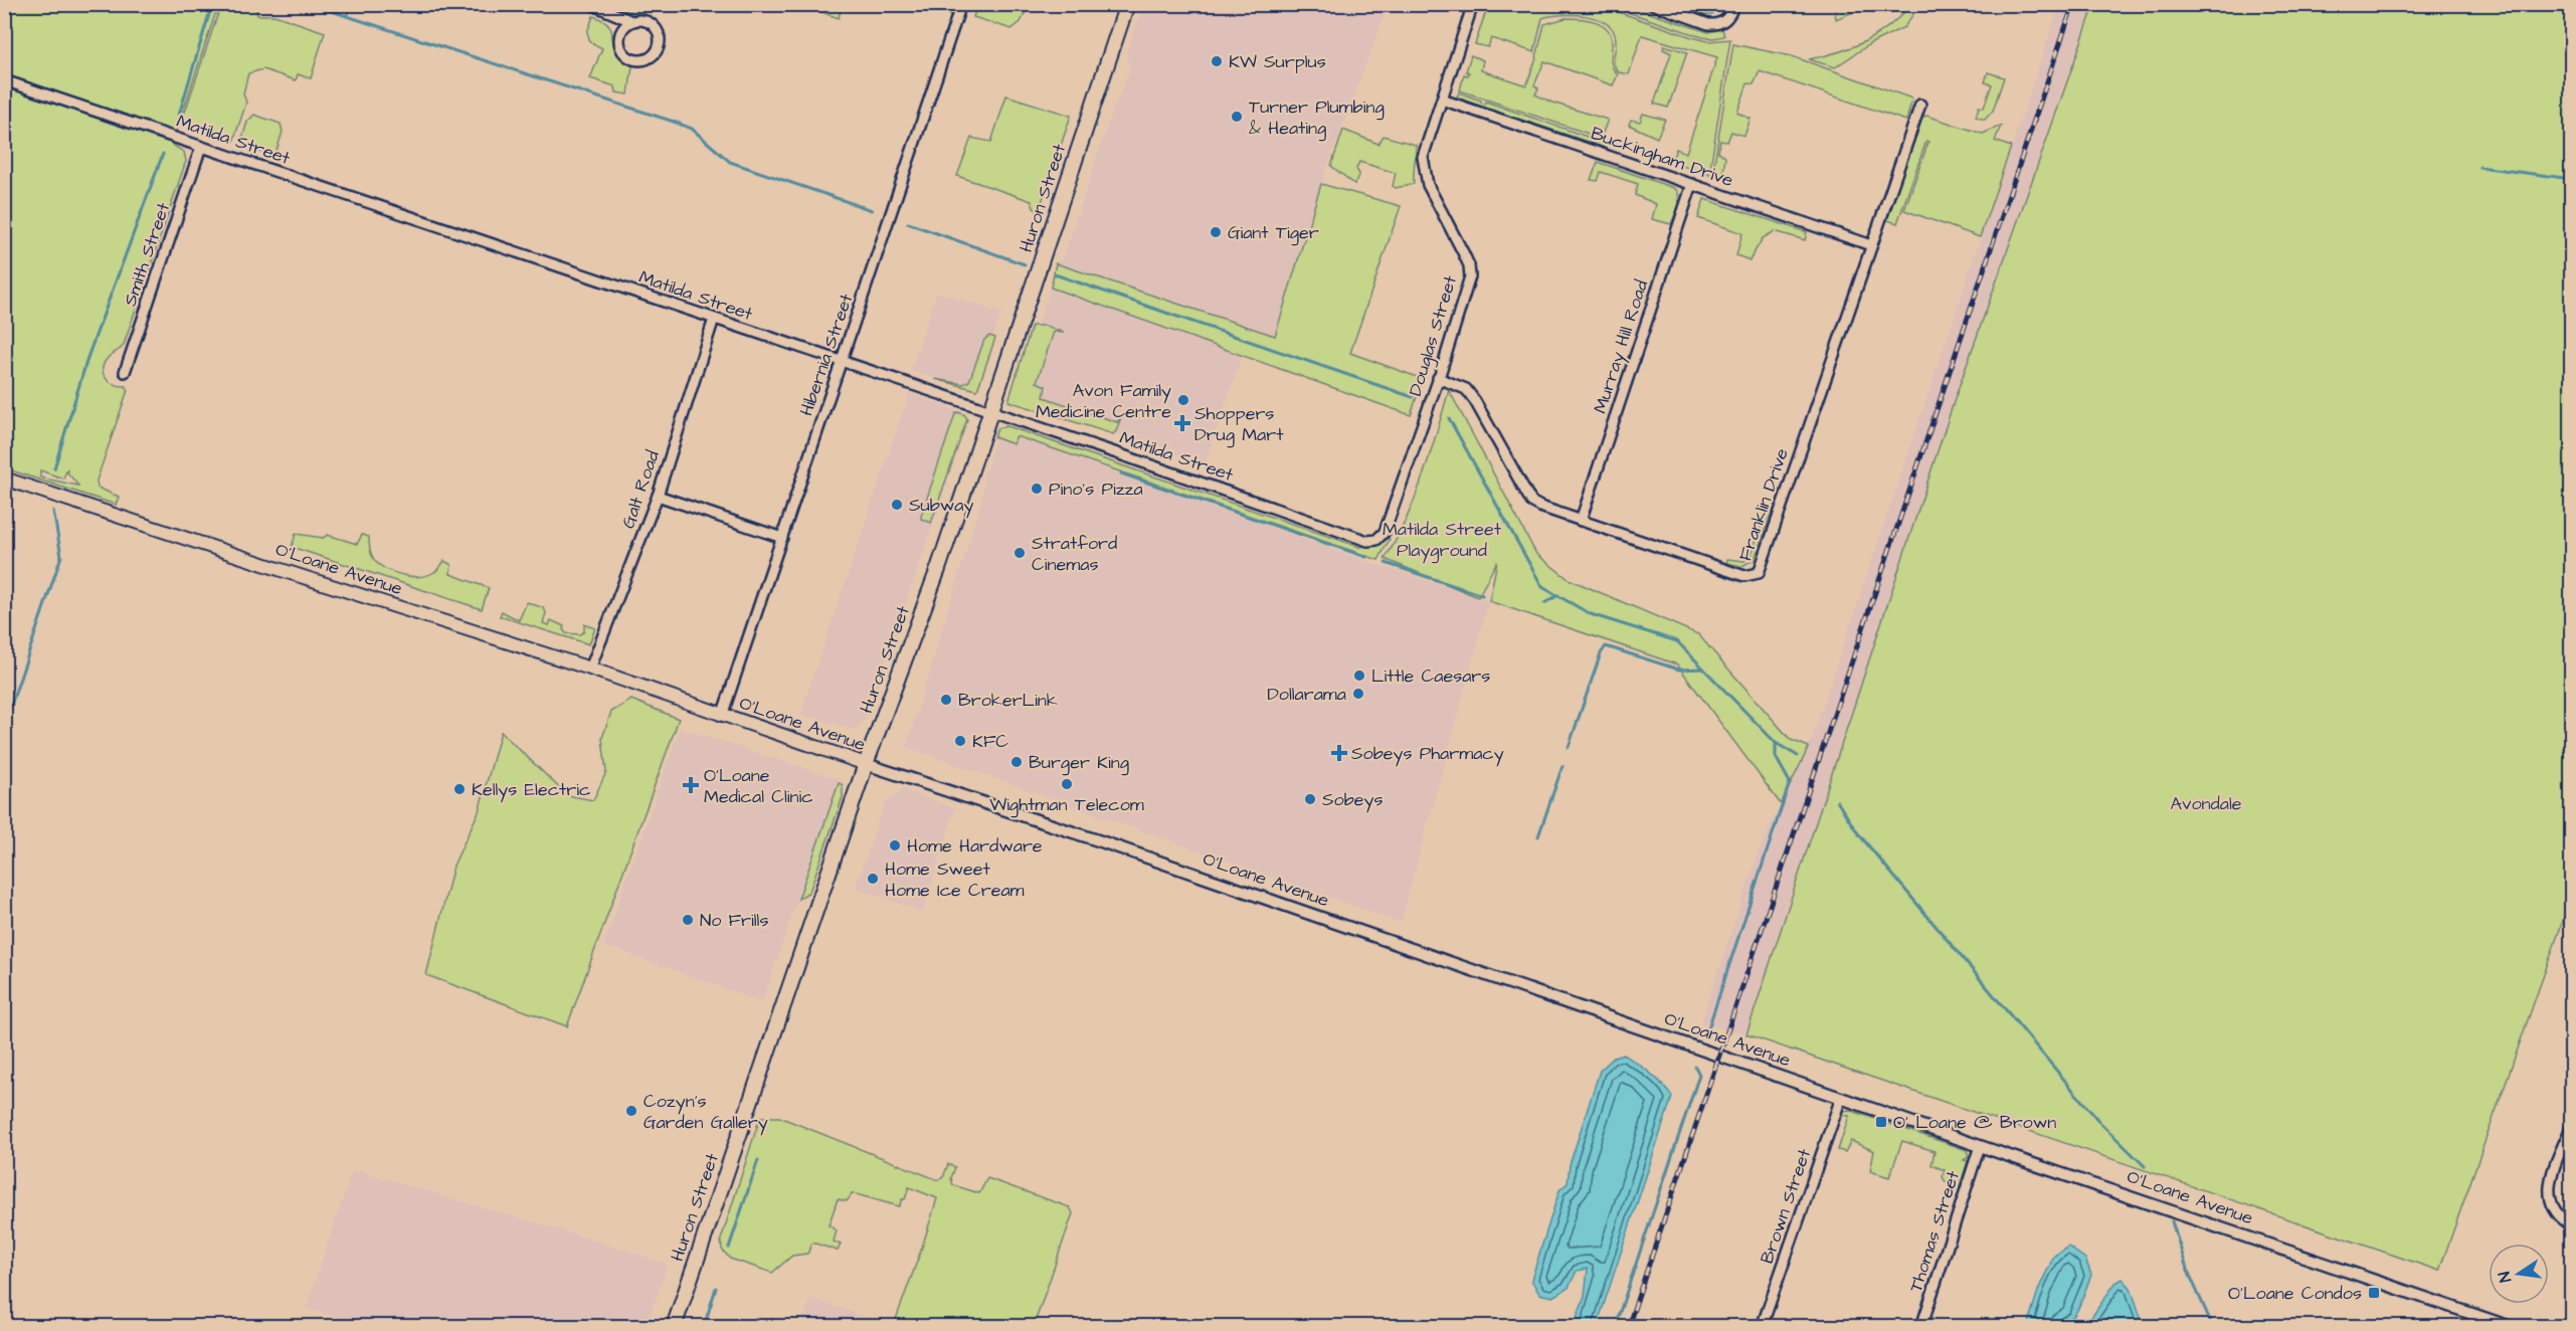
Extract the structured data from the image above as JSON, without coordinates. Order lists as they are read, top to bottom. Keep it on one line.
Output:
{"streets":{"main road":["Huron Street","O'Loane Avenue"],"street":["Matilda Street","Buckingham Drive","Smith Street","Douglas Street","Murray Hill Road","Hibernia Street","Galt Road","Franklin Drive","Brown Street","Thomas Street"]},"crossings":[["Matilda Street","Huron Street"],["Matilda Street","Smith Street"],["Matilda Street","Douglas Street"],["Matilda Street","Hibernia Street"],["Matilda Street","Galt Road"],["Buckingham Drive","Douglas Street"],["Buckingham Drive","Murray Hill Road"],["Buckingham Drive","Franklin Drive"],["Huron Street","O'Loane Avenue"],["Douglas Street","Franklin Drive"],["Murray Hill Road","Franklin Drive"],["Hibernia Street","O'Loane Avenue"],["Galt Road","O'Loane Avenue"],["O'Loane Avenue","Brown Street"],["O'Loane Avenue","Thomas Street"]],"parks":["Matilda Street Playground","Avondale"],"places":{"other":["KW Surplus","Turner Plumbing & Heating","Giant Tiger","Avon Family Medicine Centre","Pino's Pizza","Subway","Stratford Cinemas","Little Caesars","Dollarama","BrokerLink","KFC","Burger King","Wightman Telecom","Kellys Electric","Sobeys","Home Hardware","Home Sweet Home Ice Cream","No Frills","Cozyn's Garden Gallery"],"health":["Shoppers Drug Mart","Sobeys Pharmacy","O'Loane Medical Clinic"],"transit":["O' Loane @ Brown","O'Loane Condos"]},"north":"left"}
